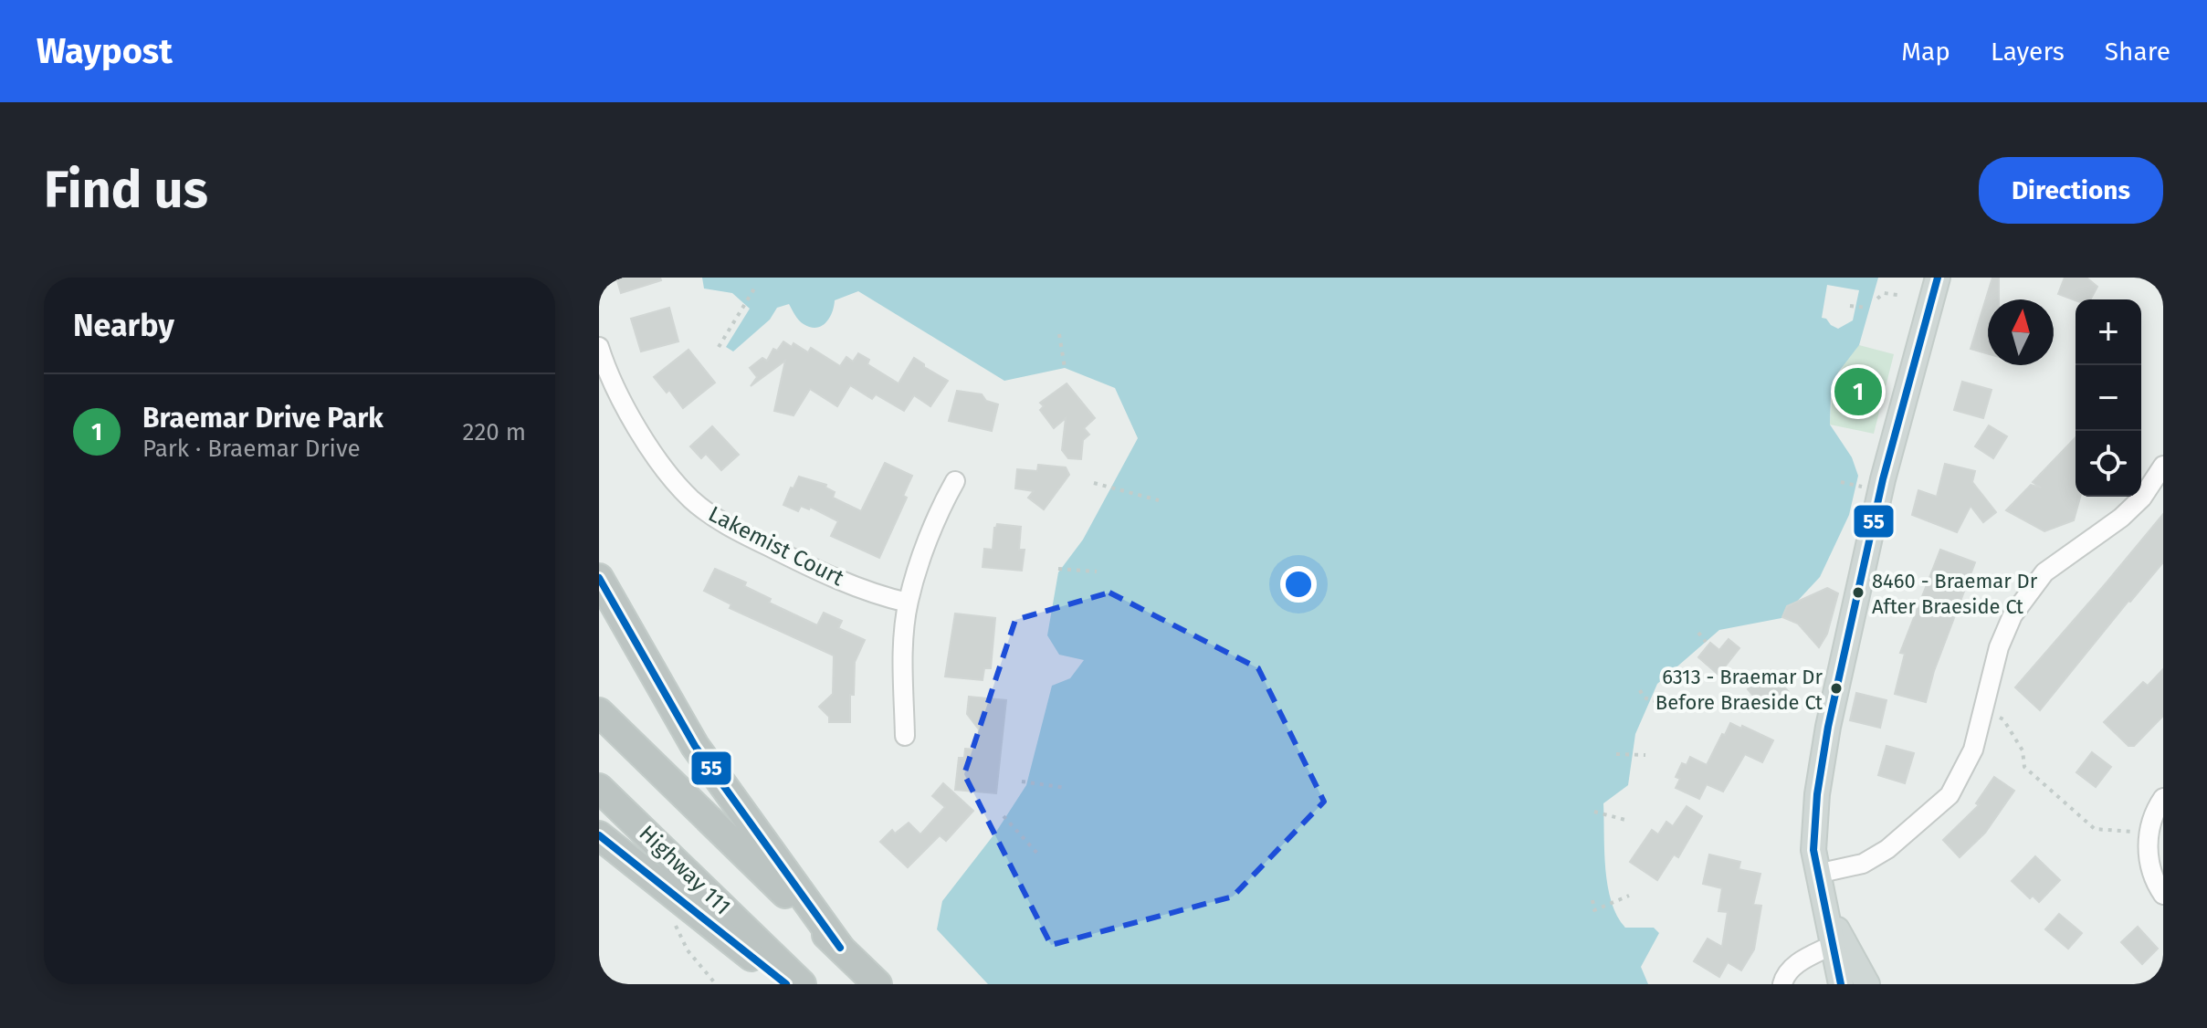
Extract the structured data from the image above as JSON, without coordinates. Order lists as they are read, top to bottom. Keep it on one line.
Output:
{"streets":{"highway":["Highway 111"],"street":["Lakemist Court"]},"places":["8460 - Braemar Dr After Braeside Ct","6313 - Braemar Dr Before Braeside Ct"],"lines":["transit line 55"],"north":"top","page":{"header":"Waypost","nav":["Map","Layers","Share"],"buttons":"Directions","title":"Find us","heading":"Nearby","map_buttons":["+","−"],"pins":"1","list":[{"mark":"1","name":"Braemar Drive Park","note":"Park · Braemar Drive","value":"220 m"}]}}
